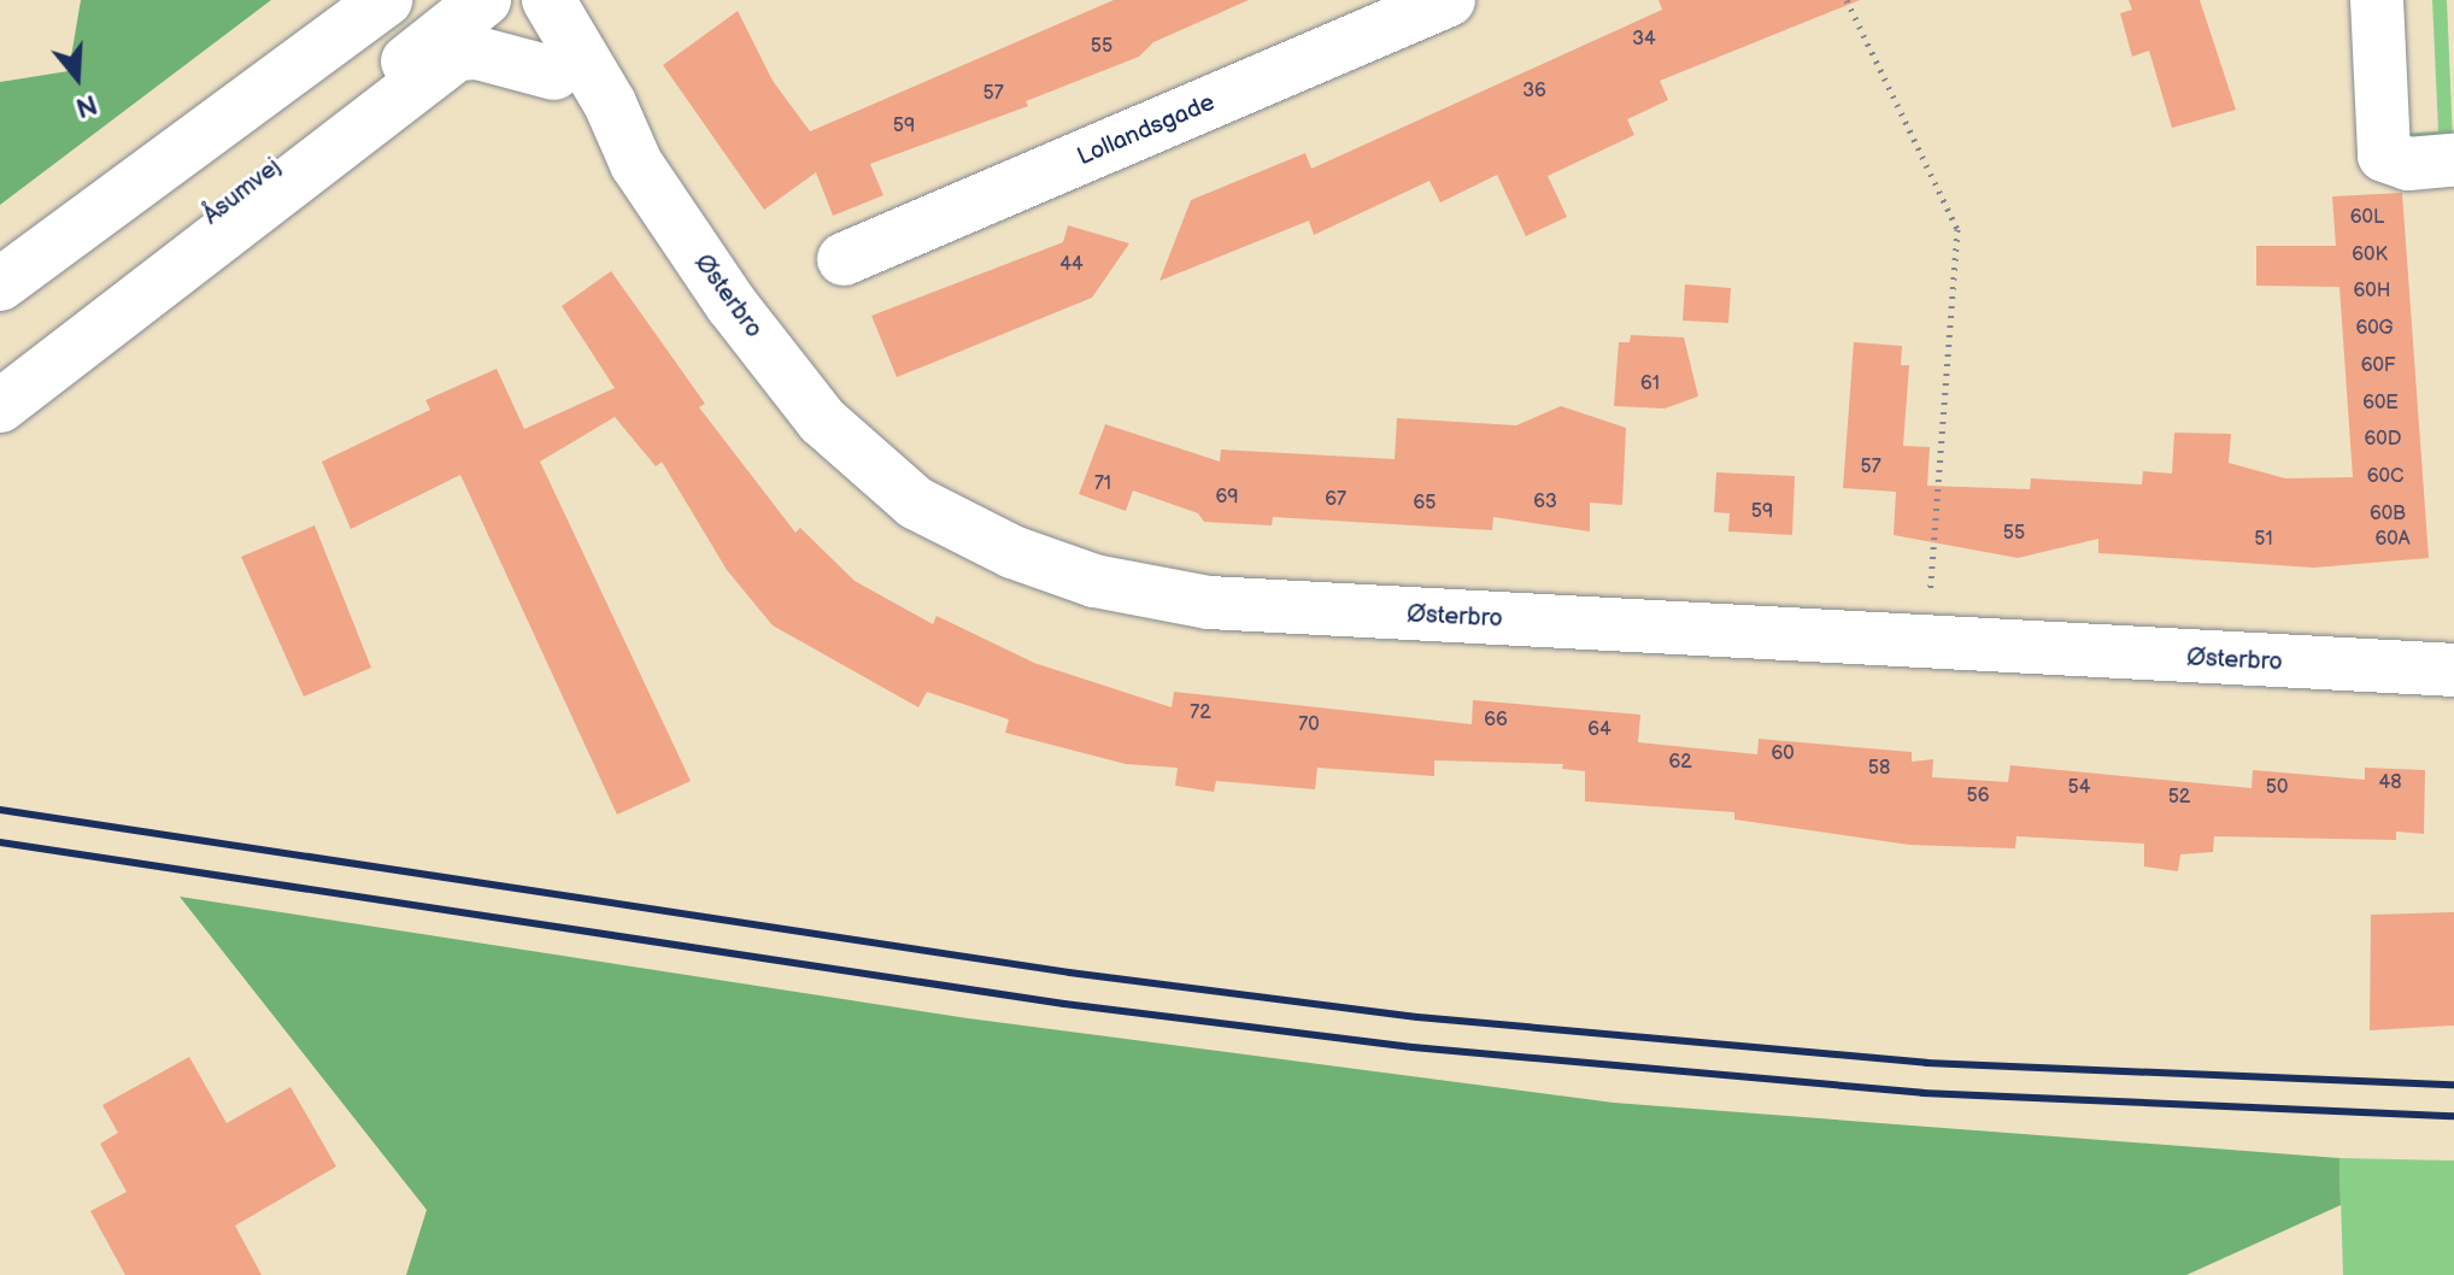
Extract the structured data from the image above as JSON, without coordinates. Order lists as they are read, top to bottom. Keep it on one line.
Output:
{"streets":{"street":["Lollandsgade","Åsumvej","Østerbro"]},"house_numbers":["34","55","36","57","59","60L","60K","44","60H","60G","60F","61","60E","60D","57","60C","71","69","67","63","65","59","60B","55","51","60A","72","66","70","64","60","62","58","48","54","50","56","52"],"north":"bottom"}
